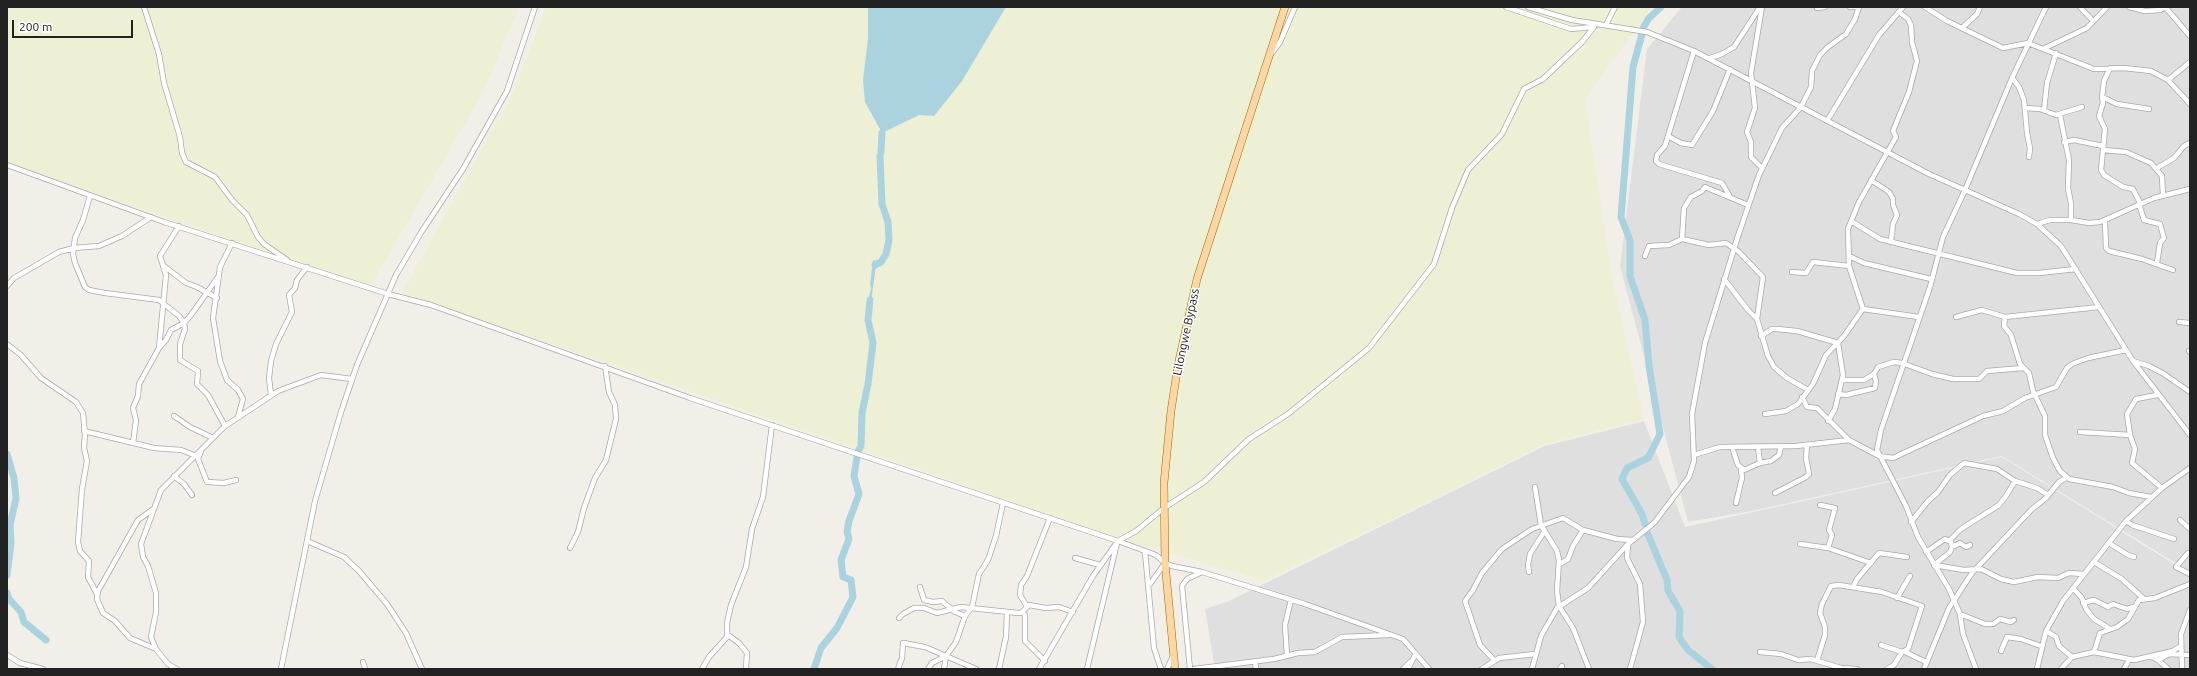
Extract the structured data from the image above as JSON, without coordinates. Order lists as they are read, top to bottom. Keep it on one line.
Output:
{"streets":{"main road":["Lilongwe Bypass"]},"scale_bar":"200 m"}
